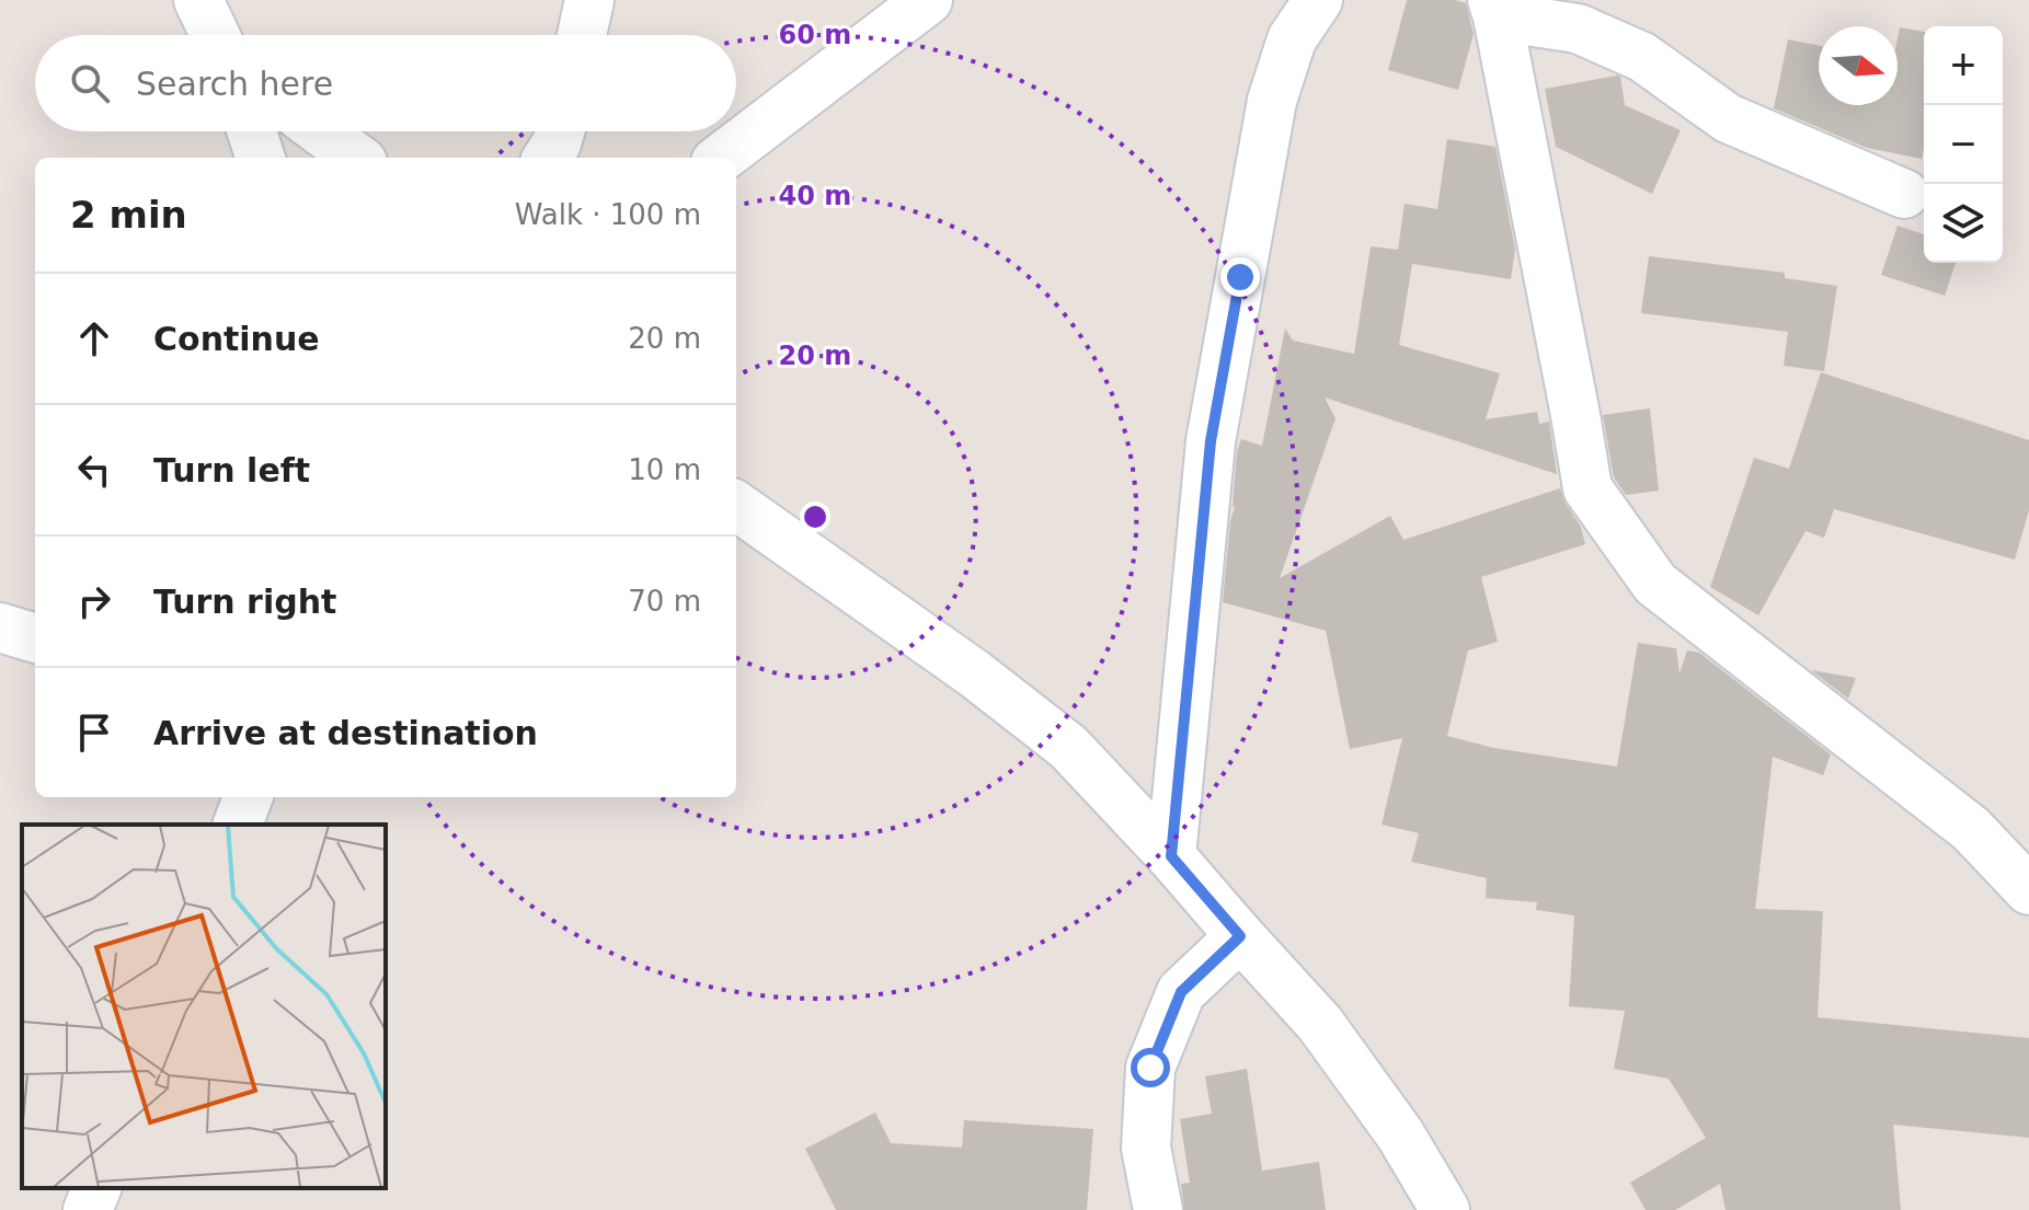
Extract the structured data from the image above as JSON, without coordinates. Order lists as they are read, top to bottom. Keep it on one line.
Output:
{"north":"right","page":{"map_buttons":["+","−"],"search":"Search here","heading":["2 min","Walk · 100 m"],"list":[["Continue","20 m"],["Turn left","10 m"],["Turn right","70 m"],"Arrive at destination"]},"rings":["60 m","40 m","20 m"]}
